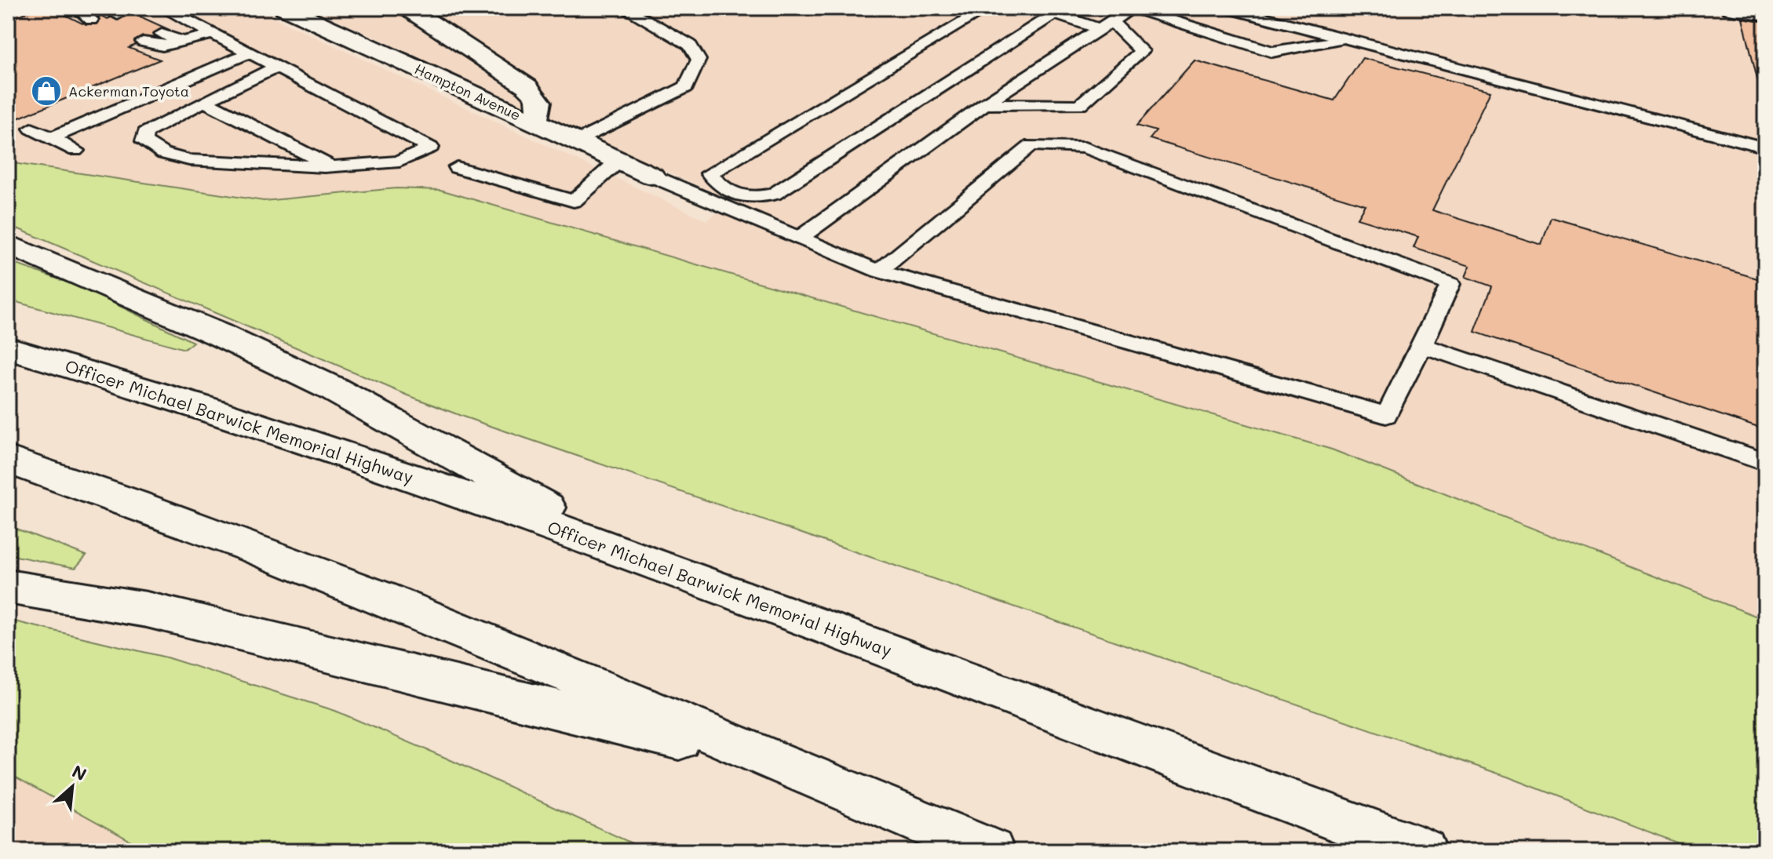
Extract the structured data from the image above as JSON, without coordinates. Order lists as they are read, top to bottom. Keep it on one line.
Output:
{"streets":{"main road":["Hampton Avenue","Officer Michael Barwick Memorial Highway"]},"places":{"shop":["Ackerman Toyota"]},"north":"top right"}
